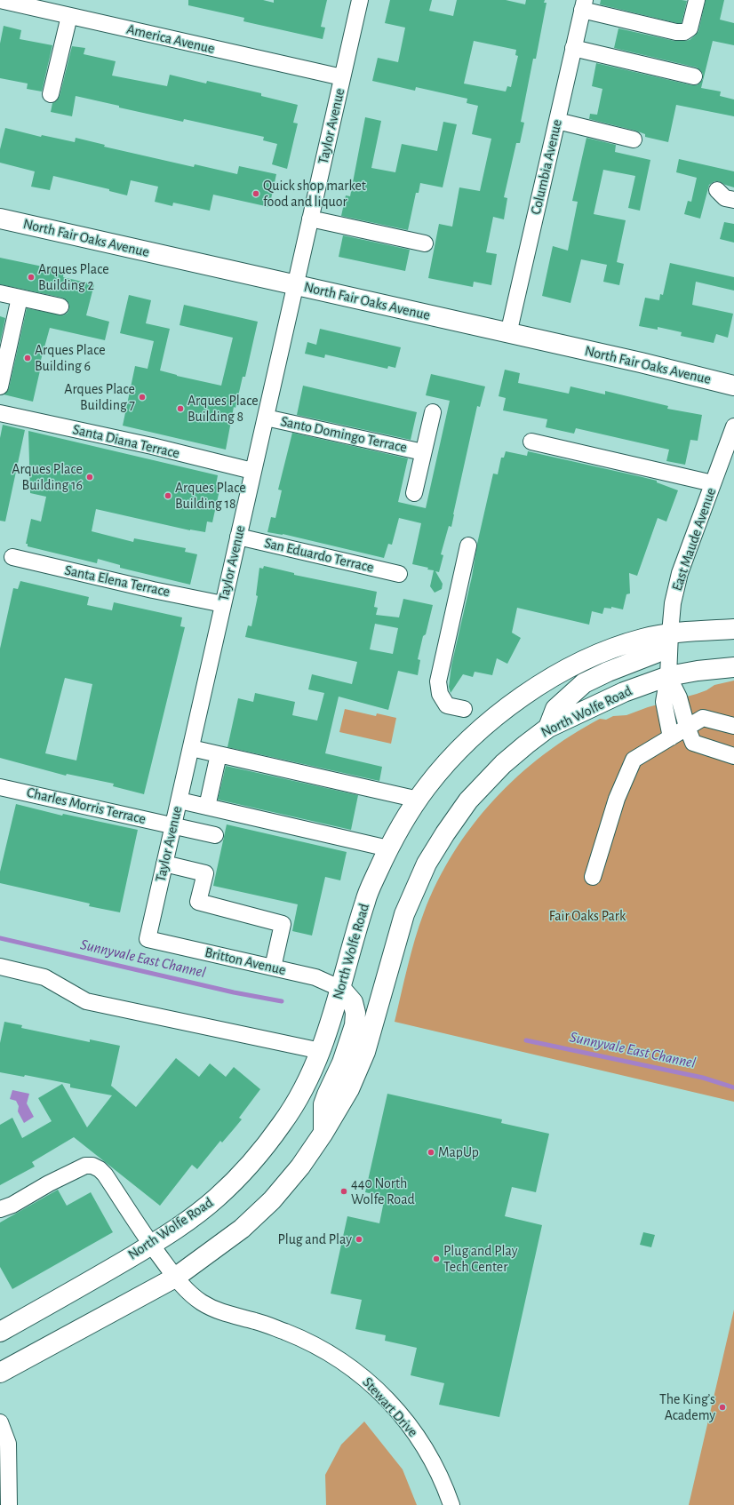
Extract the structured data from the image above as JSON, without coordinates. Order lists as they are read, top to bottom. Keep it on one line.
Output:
{"streets":{"main road":["North Fair Oaks Avenue","North Wolfe Road"],"street":["America Avenue","Taylor Avenue","Columbia Avenue","Santo Domingo Terrace","Santa Diana Terrace","East Maude Avenue","San Eduardo Terrace","Santa Elena Terrace","Charles Morris Terrace","Britton Avenue","Stewart Drive"]},"crossings":[["America Avenue","Taylor Avenue"],["Taylor Avenue","North Fair Oaks Avenue"],["Taylor Avenue","Santo Domingo Terrace"],["Taylor Avenue","Santa Diana Terrace"],["Taylor Avenue","San Eduardo Terrace"],["Taylor Avenue","Santa Elena Terrace"],["Taylor Avenue","Charles Morris Terrace"],["Taylor Avenue","Britton Avenue"],["Columbia Avenue","North Fair Oaks Avenue"],["East Maude Avenue","North Wolfe Road"],["North Wolfe Road","Britton Avenue"],["North Wolfe Road","Stewart Drive"]],"water":["Sunnyvale East Channel"],"parks":["Fair Oaks Park"],"places":["Quick shop market food and liquor","Arques Place Building 2","Arques Place Building 6","Arques Place Building 7","Arques Place Building 8","Arques Place Building 16","Arques Place Building 18","MapUp","440 North Wolfe Road","Plug and Play","Plug and Play Tech Center","The King’s Academy"]}
